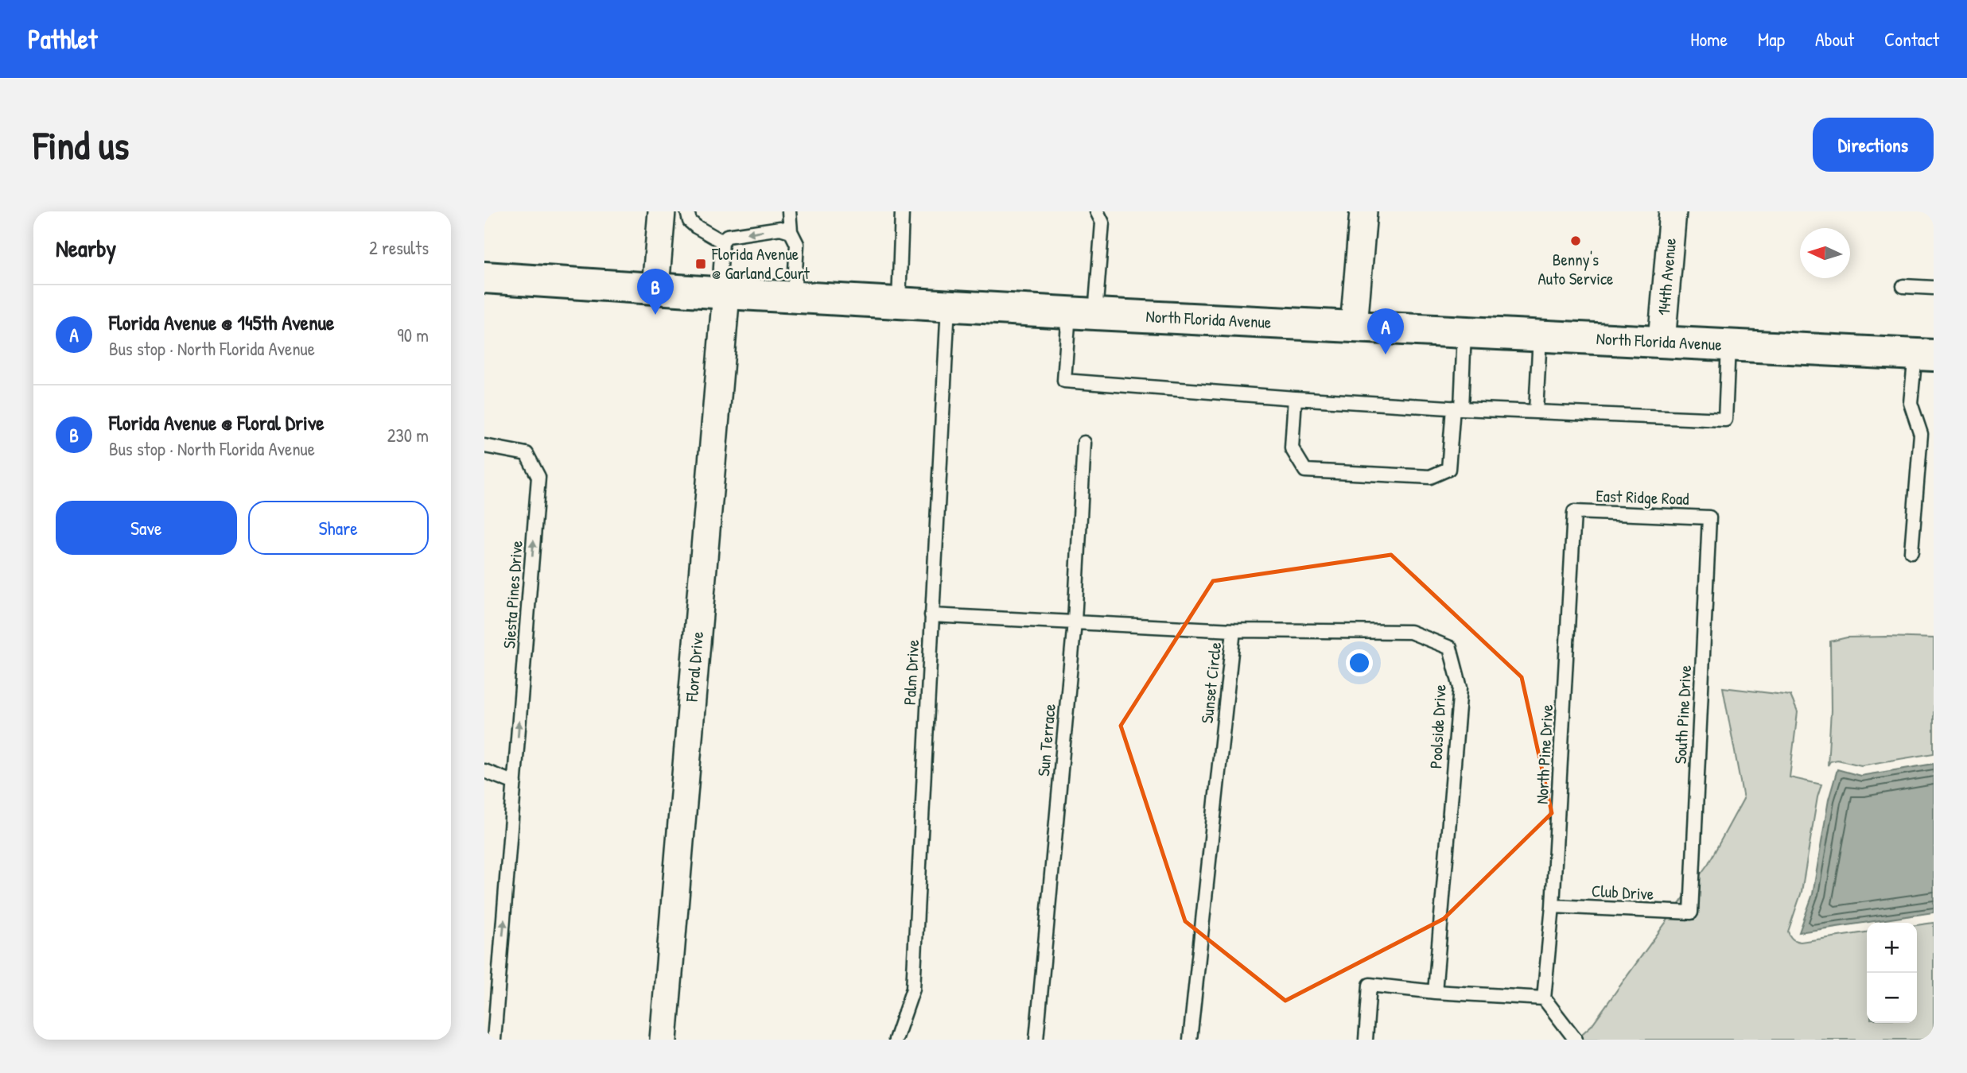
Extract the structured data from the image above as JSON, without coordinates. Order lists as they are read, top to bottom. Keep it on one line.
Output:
{"streets":{"main road":["North Florida Avenue"],"street":["144th Avenue","Floral Drive"],"lane":["East Ridge Road","Siesta Pines Drive","Palm Drive","Sunset Circle","South Pine Drive","Poolside Drive","Sun Terrace","North Pine Drive","Club Drive"]},"crossings":[["144th Avenue","North Florida Avenue"],["North Florida Avenue","Floral Drive"],["North Florida Avenue","Palm Drive"],["East Ridge Road","South Pine Drive"],["East Ridge Road","North Pine Drive"],["Palm Drive","Sunset Circle"],["Sunset Circle","Poolside Drive"],["Sunset Circle","Sun Terrace"],["South Pine Drive","Club Drive"],["North Pine Drive","Club Drive"]],"one_way":["Siesta Pines Drive"],"places":{"other":["Benny's Auto Service"],"transit":["Florida Avenue @ Garland Court"]},"north":"left","page":{"header":"Pathlet","nav":["Home","Map","About","Contact"],"buttons":["Directions",["Save","Share"]],"title":"Find us","heading":["Nearby","2 results"],"pins":["B","A"],"list":[{"mark":"A","name":"Florida Avenue @ 145th Avenue","note":"Bus stop · North Florida Avenue","value":"90 m"},{"mark":"B","name":"Florida Avenue @ Floral Drive","note":"Bus stop · North Florida Avenue","value":"230 m"}],"map_buttons":["+","−"]}}
